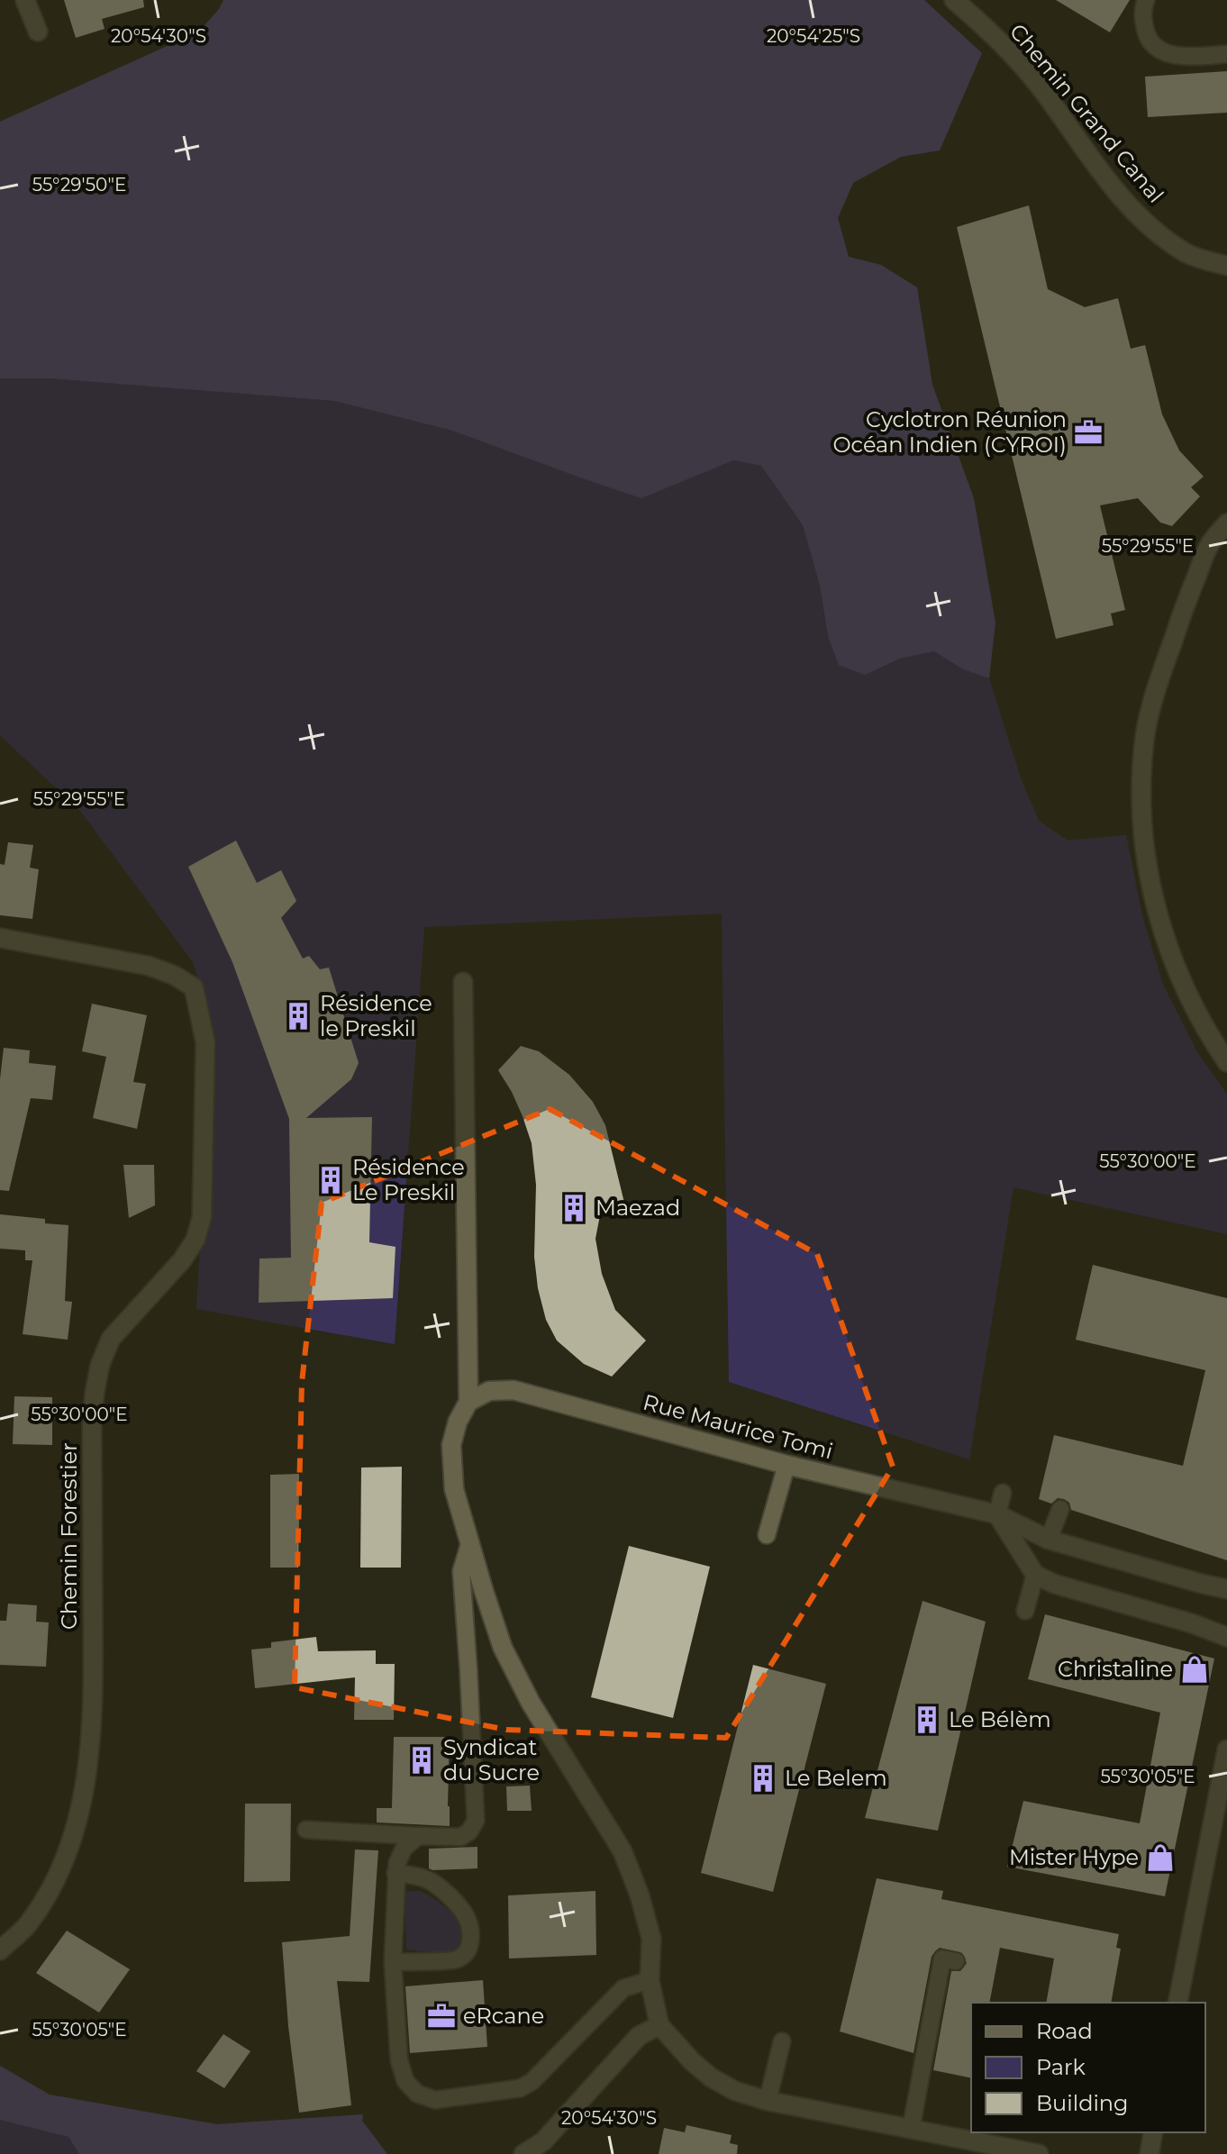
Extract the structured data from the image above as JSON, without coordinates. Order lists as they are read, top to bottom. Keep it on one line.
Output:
{"streets":{"street":["Chemin Grand Canal","Rue Maurice Tomi","Chemin Forestier"]},"places":{"office":["Cyclotron Réunion Océan Indien (CYROI)","eRcane"],"building":["Résidence le Preskil","Résidence Le Preskil","Maezad","Le Bélèm","Syndicat du Sucre","Le Belem"],"shop":["Christaline","Mister Hype"]},"legend":["Road","Park","Building"],"coordinates":["20°54'30\"S","20°54'25\"S","55°29'50\"E","55°29'55\"E","55°30'00\"E","55°30'05\"E"]}
